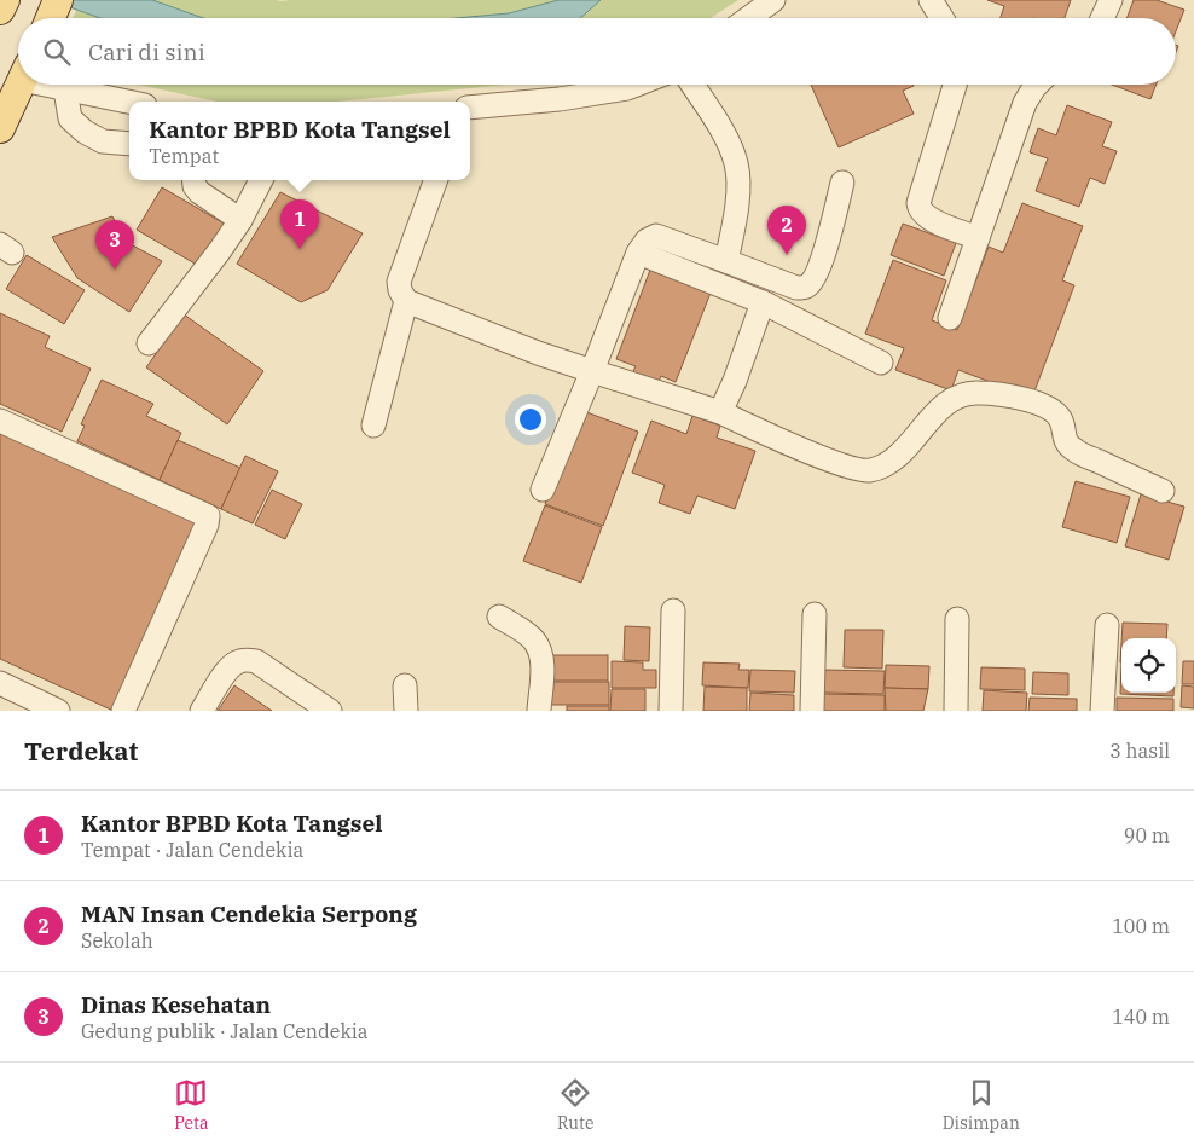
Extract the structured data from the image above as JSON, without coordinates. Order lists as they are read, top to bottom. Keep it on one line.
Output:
{"page":{"search":"Cari di sini","popup":["Kantor BPBD Kota Tangsel","Tempat"],"pins":["1","2","3"],"heading":["Terdekat","3 hasil"],"list":[{"mark":"1","name":"Kantor BPBD Kota Tangsel","note":"Tempat · Jalan Cendekia","value":"90 m"},{"mark":"2","name":"MAN Insan Cendekia Serpong","note":"Sekolah","value":"100 m"},{"mark":"3","name":"Dinas Kesehatan","note":"Gedung publik · Jalan Cendekia","value":"140 m"}],"nav":["Peta","Rute","Disimpan"]}}
